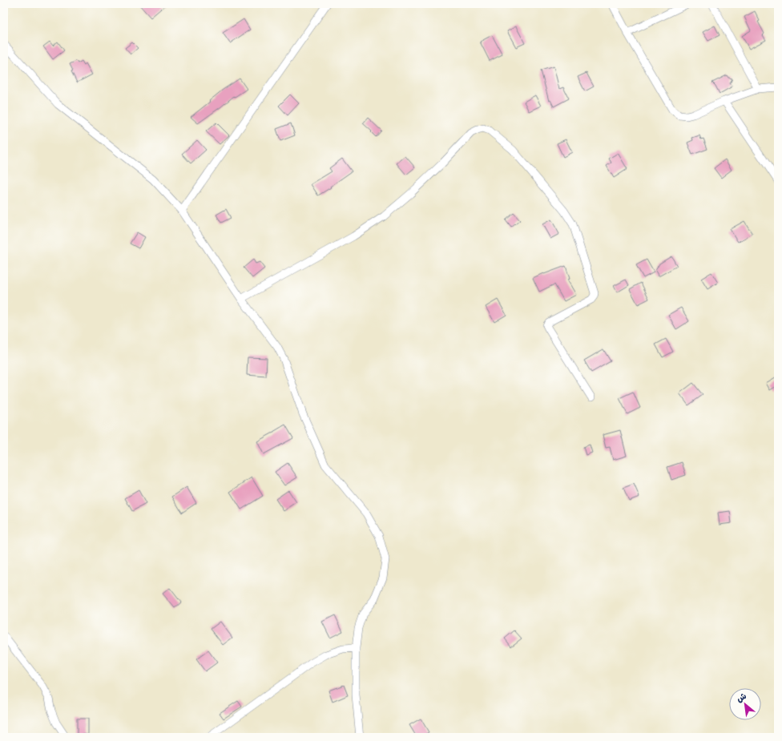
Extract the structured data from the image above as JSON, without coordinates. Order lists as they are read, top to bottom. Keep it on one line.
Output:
{"north":"top left"}
